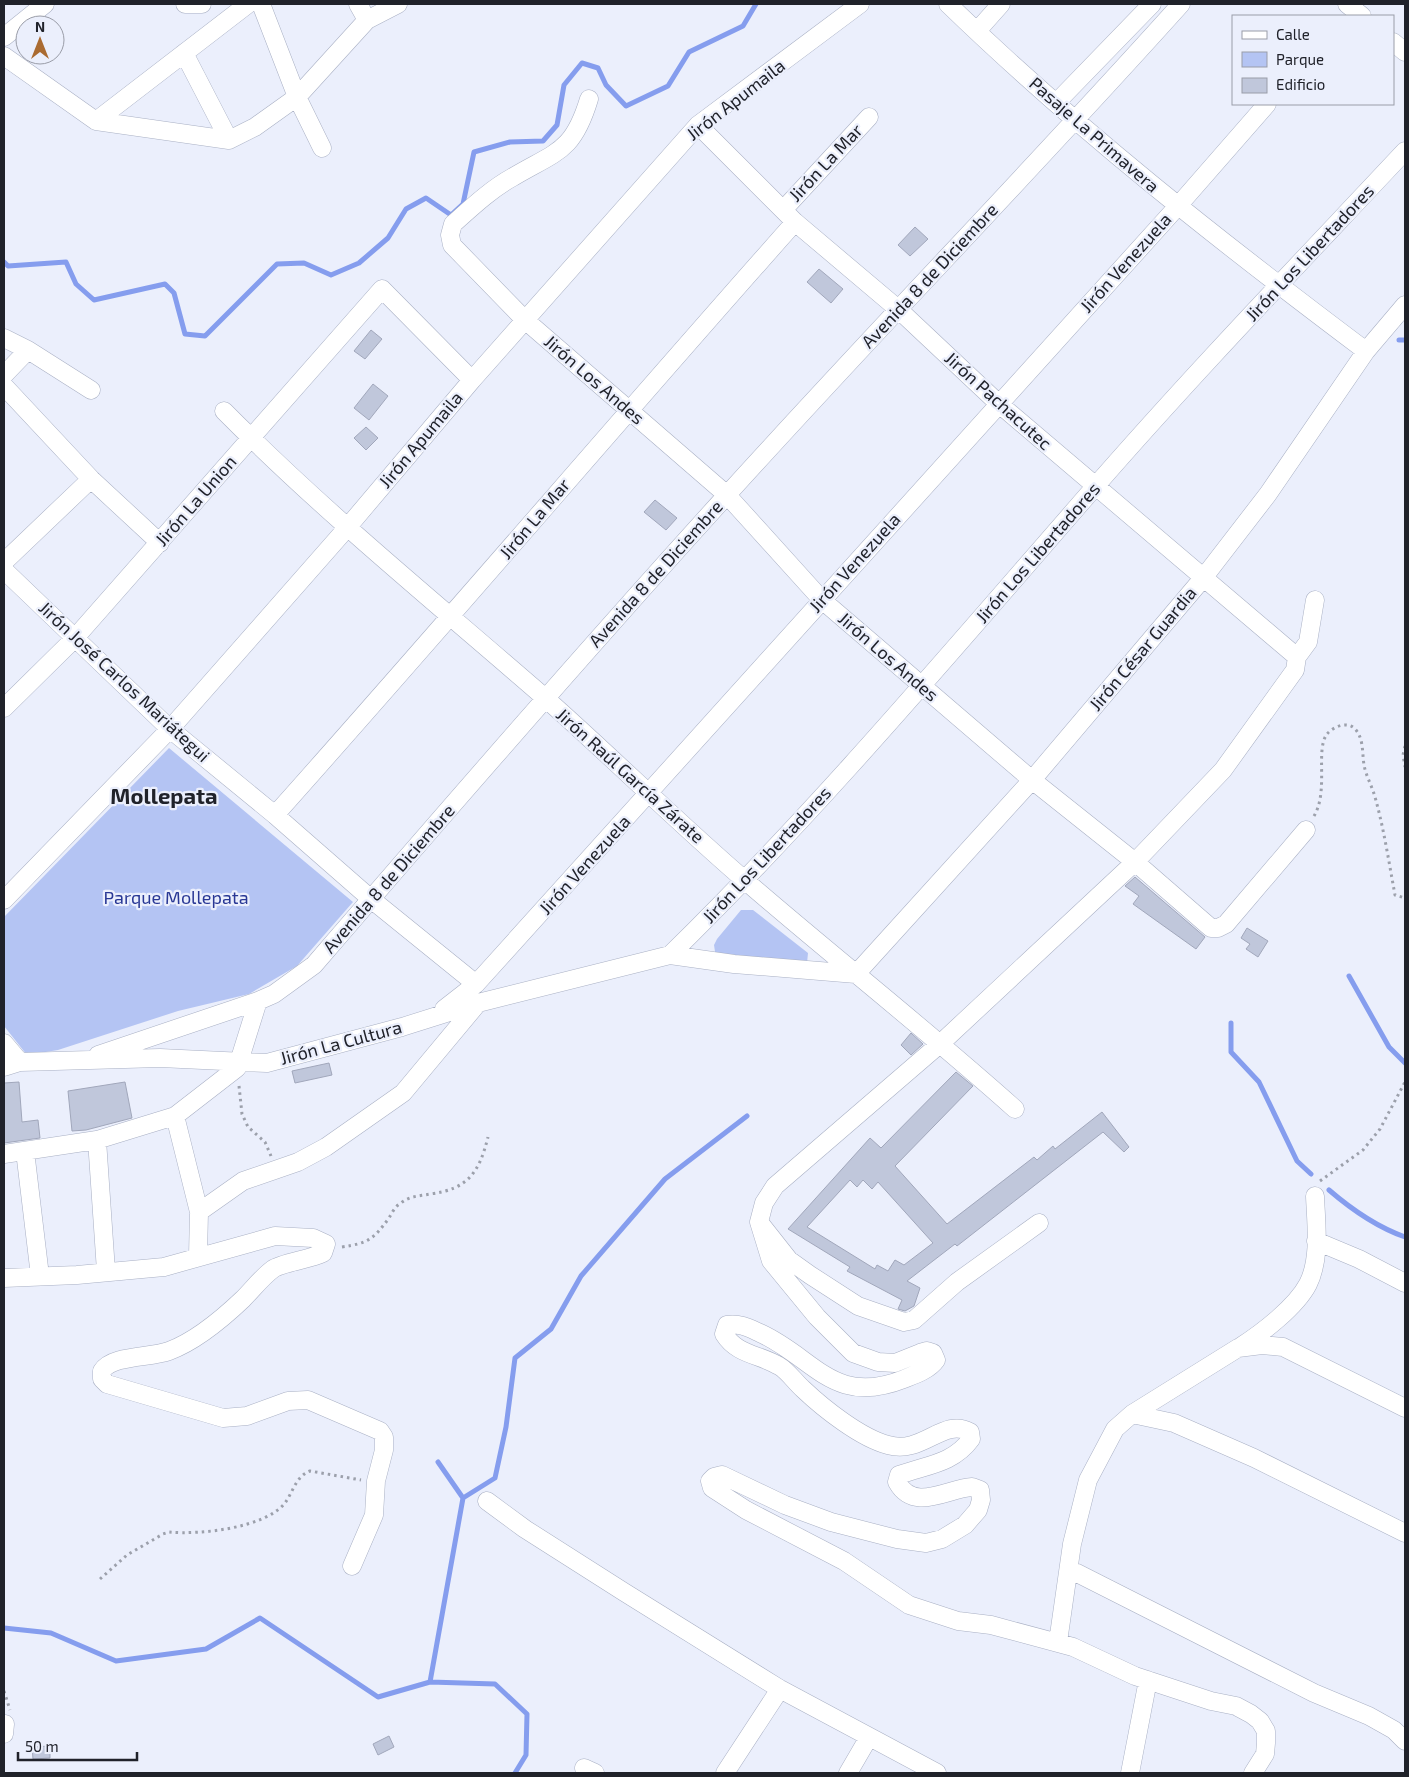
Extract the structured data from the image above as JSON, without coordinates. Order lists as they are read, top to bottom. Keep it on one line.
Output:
{"streets":{"street":["Jirón Apumaila","Pasaje La Primavera","Jirón La Mar","Jirón Los Libertadores","Jirón Venezuela","Avenida 8 de Diciembre","Jirón Los Andes","Jirón Pachacutec","Jirón La Union","Jirón César Guardia","Jirón José Carlos Mariátegui","Jirón Raúl García Zárate","Jirón La Cultura"]},"crossings":[["Jirón Apumaila","Jirón Los Andes"],["Jirón Apumaila","Jirón Pachacutec"],["Jirón Apumaila","Jirón La Union"],["Jirón Apumaila","Jirón José Carlos Mariátegui"],["Jirón Apumaila","Jirón Raúl García Zárate"],["Pasaje La Primavera","Jirón Los Libertadores"],["Pasaje La Primavera","Jirón Venezuela"],["Pasaje La Primavera","Avenida 8 de Diciembre"],["Pasaje La Primavera","Jirón César Guardia"],["Jirón La Mar","Jirón Los Andes"],["Jirón La Mar","Jirón Pachacutec"],["Jirón La Mar","Jirón José Carlos Mariátegui"],["Jirón La Mar","Jirón Raúl García Zárate"],["Jirón Los Libertadores","Jirón Los Andes"],["Jirón Los Libertadores","Jirón Pachacutec"],["Jirón Los Libertadores","Jirón Raúl García Zárate"],["Jirón Los Libertadores","Jirón La Cultura"],["Jirón Venezuela","Jirón Los Andes"],["Jirón Venezuela","Jirón Pachacutec"],["Jirón Venezuela","Jirón José Carlos Mariátegui"],["Jirón Venezuela","Jirón Raúl García Zárate"],["Jirón Venezuela","Jirón La Cultura"],["Avenida 8 de Diciembre","Jirón Los Andes"],["Avenida 8 de Diciembre","Jirón Pachacutec"],["Avenida 8 de Diciembre","Jirón José Carlos Mariátegui"],["Avenida 8 de Diciembre","Jirón Raúl García Zárate"],["Avenida 8 de Diciembre","Jirón La Cultura"],["Jirón Los Andes","Jirón César Guardia"],["Jirón Pachacutec","Jirón César Guardia"],["Jirón La Union","Jirón José Carlos Mariátegui"],["Jirón La Union","Jirón Raúl García Zárate"],["Jirón César Guardia","Jirón Raúl García Zárate"]],"districts":["Mollepata"],"parks":["Parque Mollepata"],"legend":["Calle","Parque","Edificio"],"scale_bar":"50 m","north":"top"}
